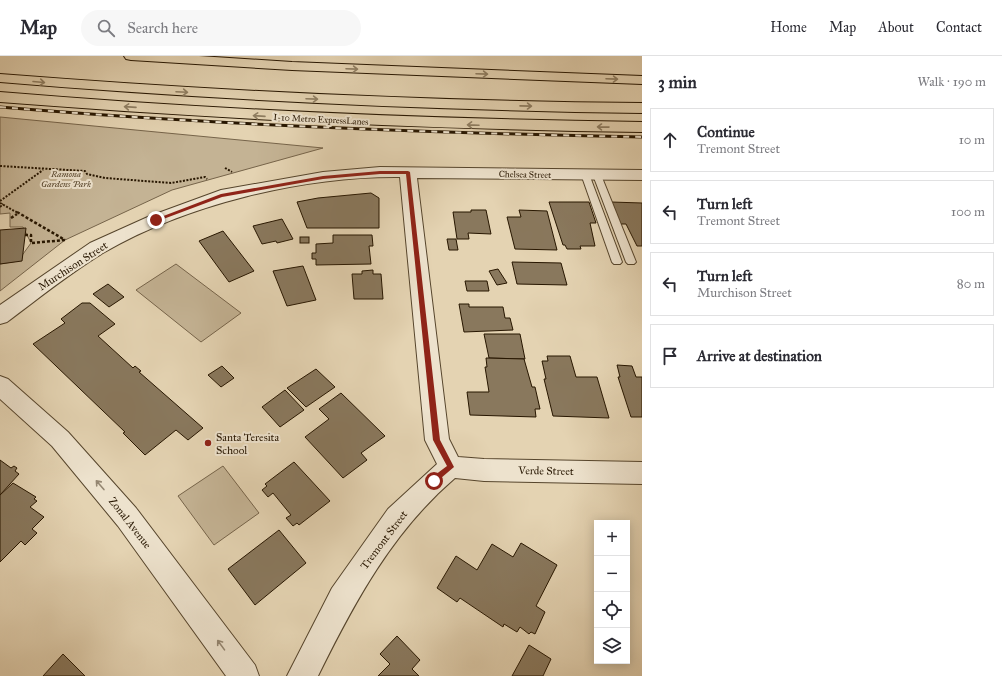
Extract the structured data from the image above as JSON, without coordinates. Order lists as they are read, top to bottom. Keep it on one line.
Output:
{"streets":{"highway":["I-10 Metro ExpressLanes"],"street":["Chelsea Street","Murchison Street","Verde Street","Zonal Avenue","Tremont Street"]},"crossings":[["Chelsea Street","Murchison Street"],["Verde Street","Tremont Street"]],"one_way":["Zonal Avenue"],"parks":["Ramona Gardens Park"],"places":["Santa Teresita School"],"page":{"header":"Map","search":"Search here","nav":["Home","Map","About","Contact"],"heading":["3 min","Walk · 190 m"],"list":[["Continue","Tremont Street","10 m"],["Turn left","Tremont Street","100 m"],["Turn left","Murchison Street","80 m"],"Arrive at destination"],"map_buttons":["+","−"]}}
